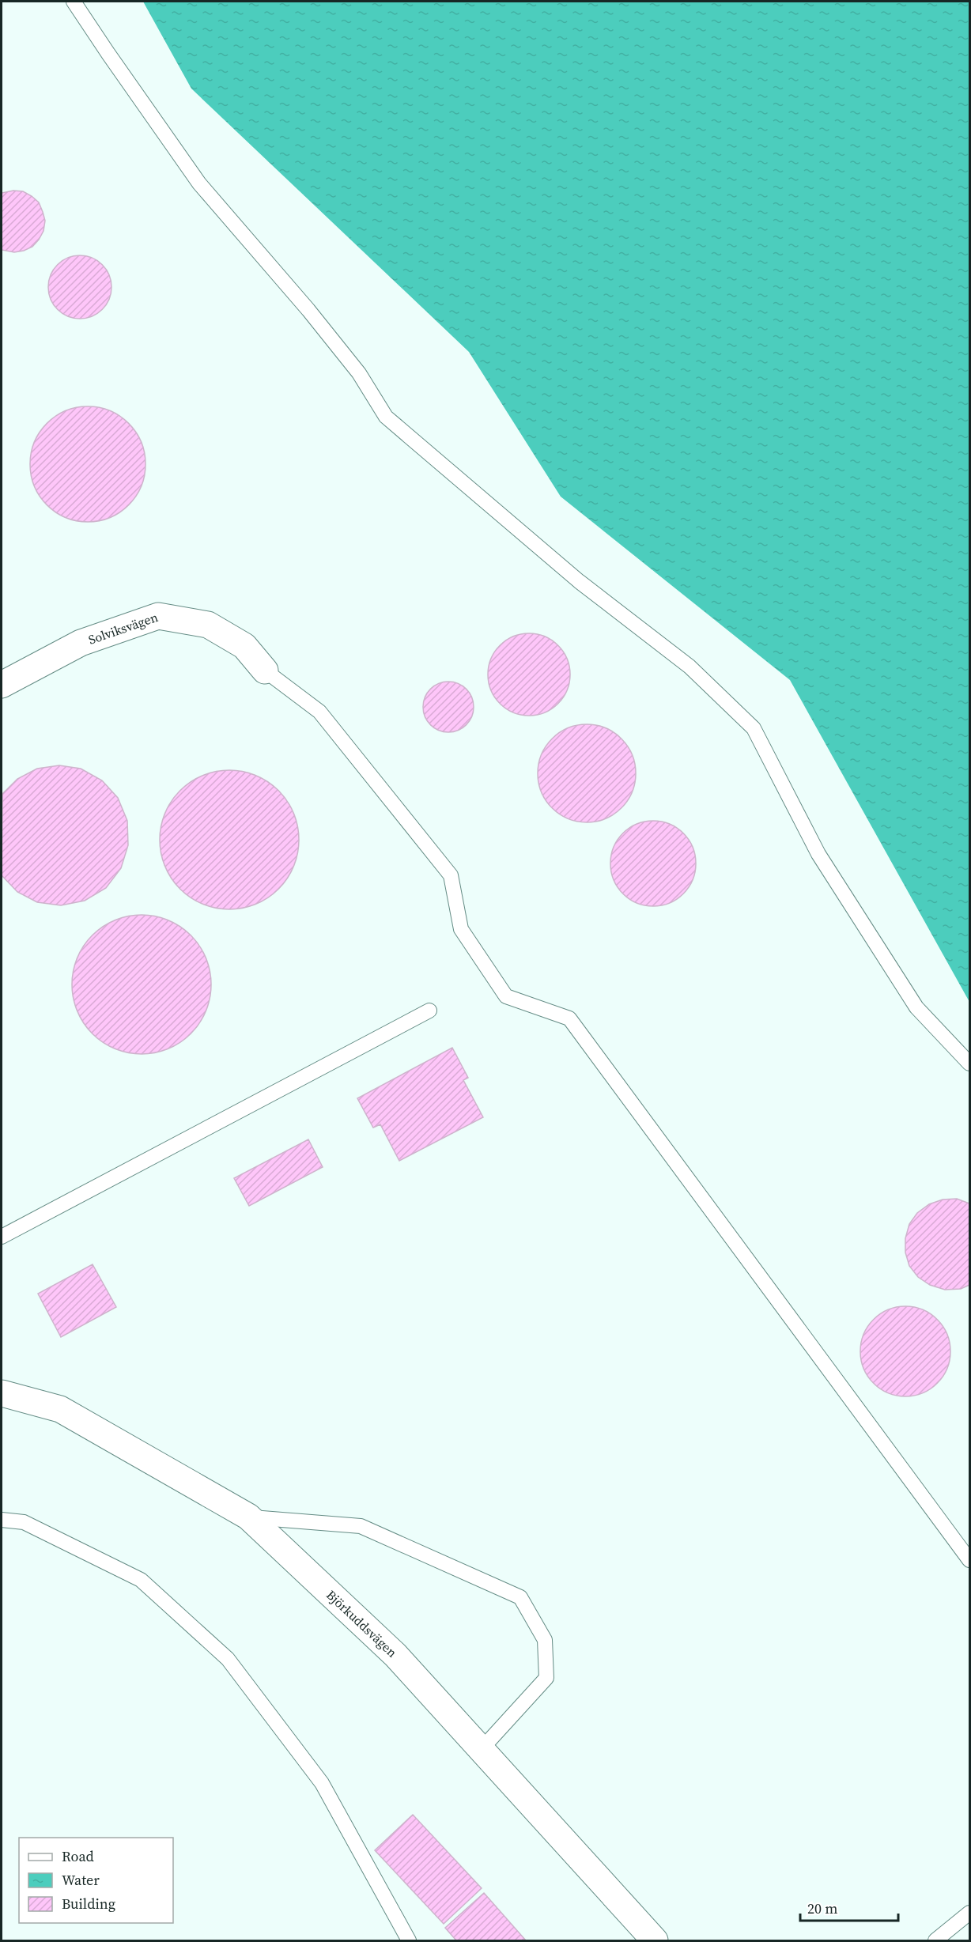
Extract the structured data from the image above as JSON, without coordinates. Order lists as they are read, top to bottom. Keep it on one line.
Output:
{"streets":{"street":["Solviksvägen","Björkuddsvägen"]},"legend":["Road","Water","Building"],"scale_bar":"20 m"}
